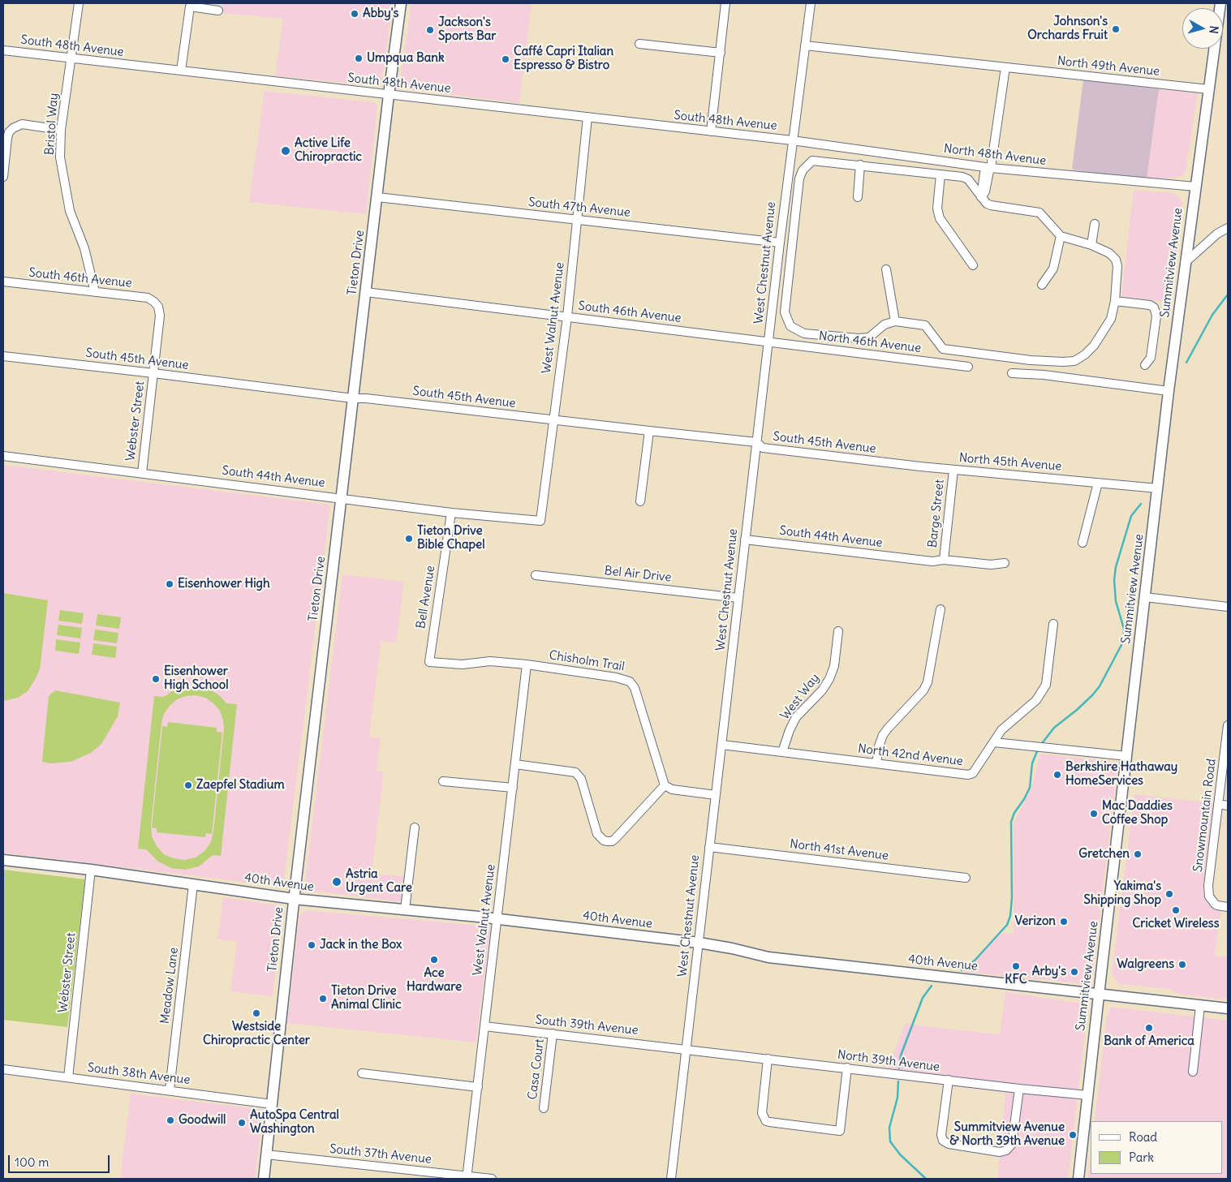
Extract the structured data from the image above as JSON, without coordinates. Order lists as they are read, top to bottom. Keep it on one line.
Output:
{"streets":{"main road":["Tieton Drive","Summitview Avenue","40th Avenue"],"street":["South 48th Avenue","North 49th Avenue","Bristol Way","North 48th Avenue","South 47th Avenue","West Chestnut Avenue","South 46th Avenue","West Walnut Avenue","North 46th Avenue","South 45th Avenue","Webster Street","North 45th Avenue","South 44th Avenue","Barge Street","Bel Air Drive","Bell Avenue","Chisholm Trail","West Way","North 42nd Avenue","Snowmountain Road","North 41st Avenue","Meadow Lane","South 39th Avenue","North 39th Avenue","Casa Court","South 38th Avenue","South 37th Avenue"]},"crossings":[["South 48th Avenue","Bristol Way"],["South 48th Avenue","North 48th Avenue"],["South 48th Avenue","Tieton Drive"],["South 48th Avenue","West Chestnut Avenue"],["South 48th Avenue","West Walnut Avenue"],["North 49th Avenue","West Chestnut Avenue"],["North 49th Avenue","Summitview Avenue"],["Bristol Way","South 46th Avenue"],["North 48th Avenue","West Chestnut Avenue"],["North 48th Avenue","Summitview Avenue"],["South 47th Avenue","Tieton Drive"],["South 47th Avenue","West Chestnut Avenue"],["South 47th Avenue","West Walnut Avenue"],["Tieton Drive","South 46th Avenue"],["Tieton Drive","South 45th Avenue"],["Tieton Drive","South 44th Avenue"],["Tieton Drive","40th Avenue"],["Tieton Drive","South 38th Avenue"],["Tieton Drive","South 37th Avenue"],["West Chestnut Avenue","South 46th Avenue"],["West Chestnut Avenue","North 46th Avenue"],["West Chestnut Avenue","South 45th Avenue"],["West Chestnut Avenue","South 44th Avenue"],["West Chestnut Avenue","Bel Air Drive"],["West Chestnut Avenue","North 42nd Avenue"],["West Chestnut Avenue","North 41st Avenue"],["West Chestnut Avenue","40th Avenue"],["West Chestnut Avenue","South 39th Avenue"],["West Chestnut Avenue","North 39th Avenue"],["Summitview Avenue","North 45th Avenue"],["Summitview Avenue","40th Avenue"],["Summitview Avenue","North 39th Avenue"],["South 46th Avenue","West Walnut Avenue"],["South 46th Avenue","North 46th Avenue"],["South 46th Avenue","Webster Street"],["West Walnut Avenue","South 45th Avenue"],["West Walnut Avenue","South 44th Avenue"],["West Walnut Avenue","Chisholm Trail"],["West Walnut Avenue","40th Avenue"],["West Walnut Avenue","South 39th Avenue"],["West Walnut Avenue","South 37th Avenue"],["South 45th Avenue","Webster Street"],["South 45th Avenue","North 45th Avenue"],["Webster Street","South 44th Avenue"],["Webster Street","40th Avenue"],["Webster Street","South 38th Avenue"],["North 45th Avenue","Barge Street"],["South 44th Avenue","Barge Street"],["South 44th Avenue","Bell Avenue"],["Bell Avenue","Chisholm Trail"],["West Way","North 42nd Avenue"],["40th Avenue","Meadow Lane"],["Meadow Lane","South 38th Avenue"],["South 39th Avenue","North 39th Avenue"],["South 39th Avenue","Casa Court"]],"places":["Abby's","Johnson's Orchards Fruit","Jackson's Sports Bar","Umpqua Bank","Caffé Capri Italian Espresso & Bistro","Active Life Chiropractic","Tieton Drive Bible Chapel","Eisenhower High","Eisenhower High School","Berkshire Hathaway HomeServices","Zaepfel Stadium","Mac Daddies Coffee Shop","Gretchen","Astria Urgent Care","Yakima's Shipping Shop","Cricket Wireless","Verizon","Jack in the Box","Ace Hardware","Walgreens","KFC","Arby's","Tieton Drive Animal Clinic","Westside Chiropractic Center","Bank of America","Goodwill","AutoSpa Central Washington","Summitview Avenue & North 39th Avenue"],"legend":["Road","Park"],"scale_bar":"100 m","north":"right"}
